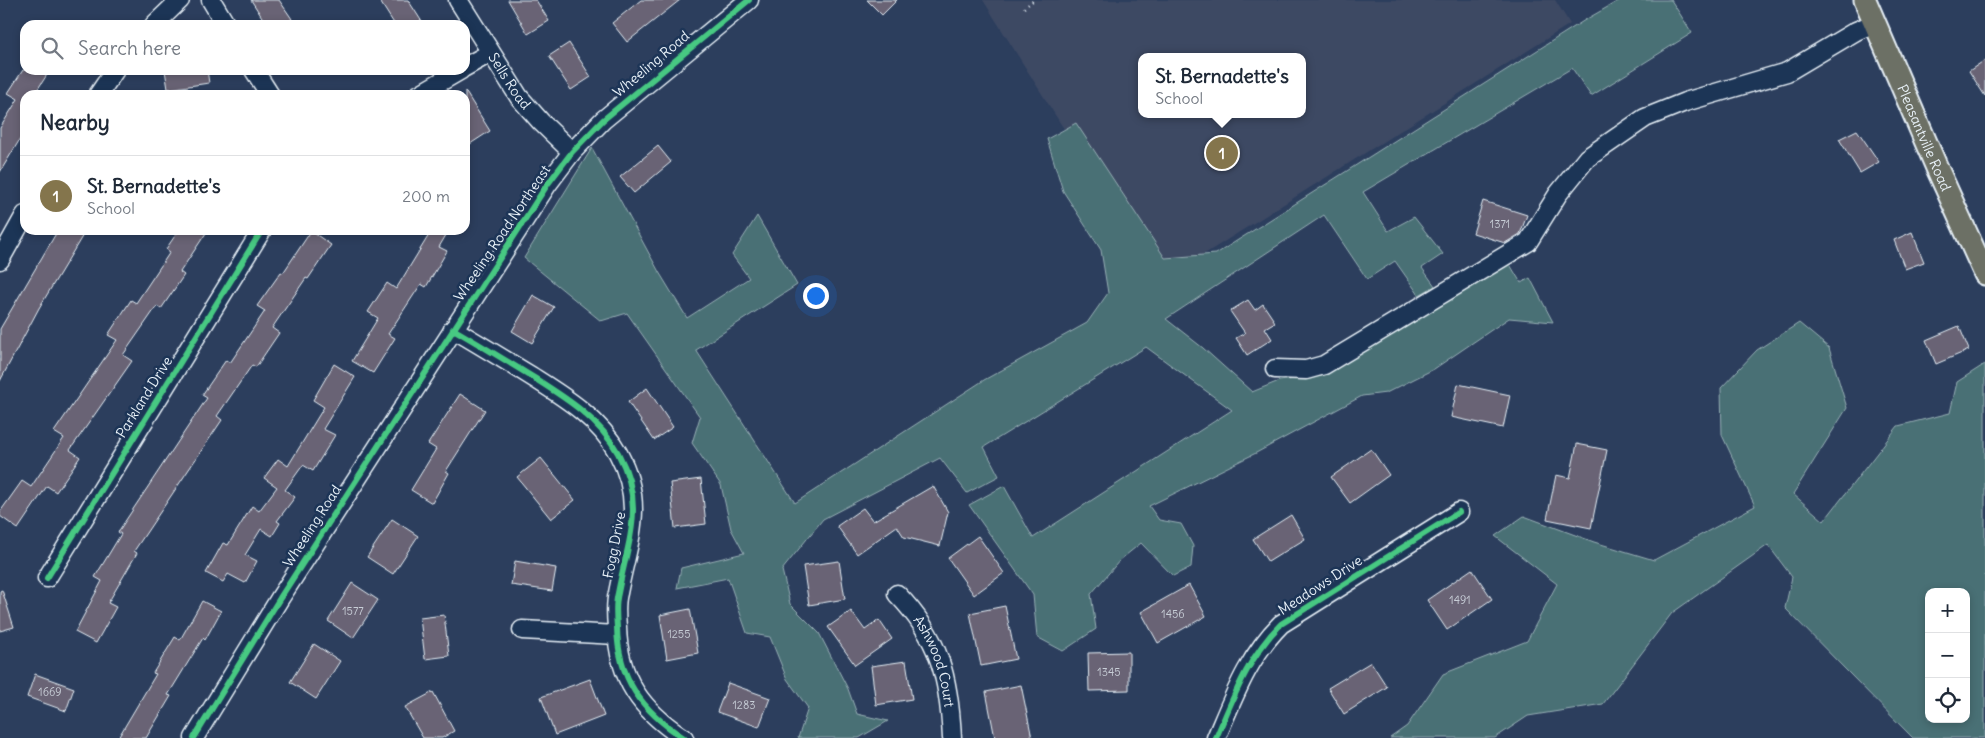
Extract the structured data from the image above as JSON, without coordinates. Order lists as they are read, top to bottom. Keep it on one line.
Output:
{"streets":{"main road":["Pleasantville Road"],"street":["Wheeling Road","Sells Road","Wheeling Road Northeast","Parkland Drive","Fogg Drive","Meadows Drive","Ashwood Court"]},"crossings":[["Wheeling Road","Sells Road"],["Wheeling Road","Wheeling Road Northeast"],["Wheeling Road","Fogg Drive"],["Sells Road","Wheeling Road Northeast"],["Wheeling Road Northeast","Fogg Drive"]],"house_numbers":["1371","1491","1577","1456","1255","1345","1669","1283"],"page":{"search":"Search here","popup":["St. Bernadette's","School"],"heading":"Nearby","pins":"1","list":[{"mark":"1","name":"St. Bernadette's","note":"School","value":"200 m"}],"map_buttons":["+","−"]}}
